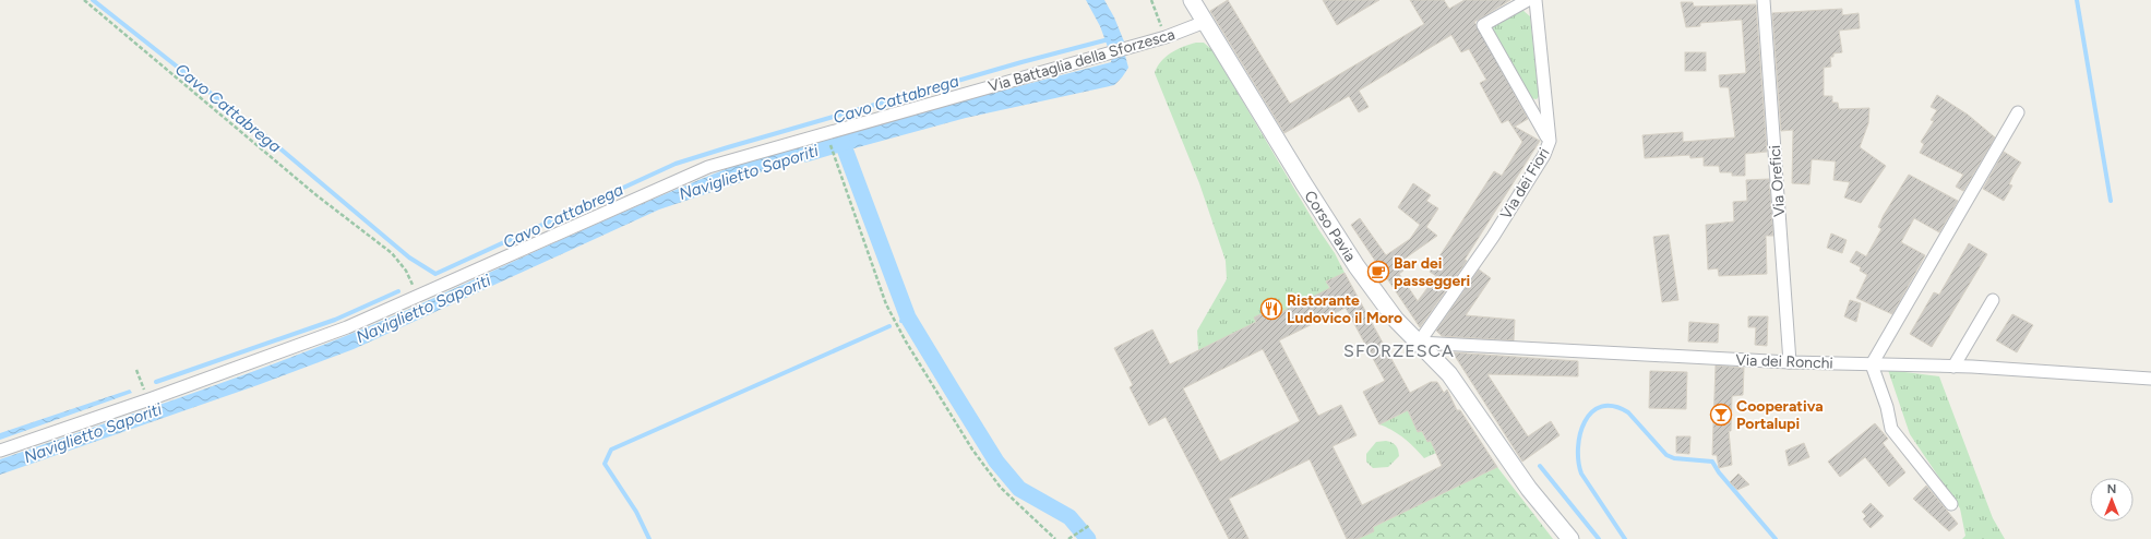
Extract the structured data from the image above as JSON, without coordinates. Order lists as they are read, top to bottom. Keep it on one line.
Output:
{"streets":{"main road":["Corso Pavia"],"street":["Via Battaglia della Sforzesca","Via Orefici","Via dei Fiori","Via dei Ronchi"]},"crossings":[["Via Battaglia della Sforzesca","Corso Pavia"],["Via Orefici","Via dei Ronchi"],["Via dei Fiori","Corso Pavia"],["Via dei Fiori","Via dei Ronchi"],["Corso Pavia","Via dei Ronchi"]],"districts":["SFORZESCA"],"water":["Cavo Cattabrega","Naviglietto Saporiti"],"places":{"cafe":["Bar dei passeggeri"],"restaurant":["Ristorante Ludovico il Moro"],"bar":["Cooperativa Portalupi"]},"north":"top"}
